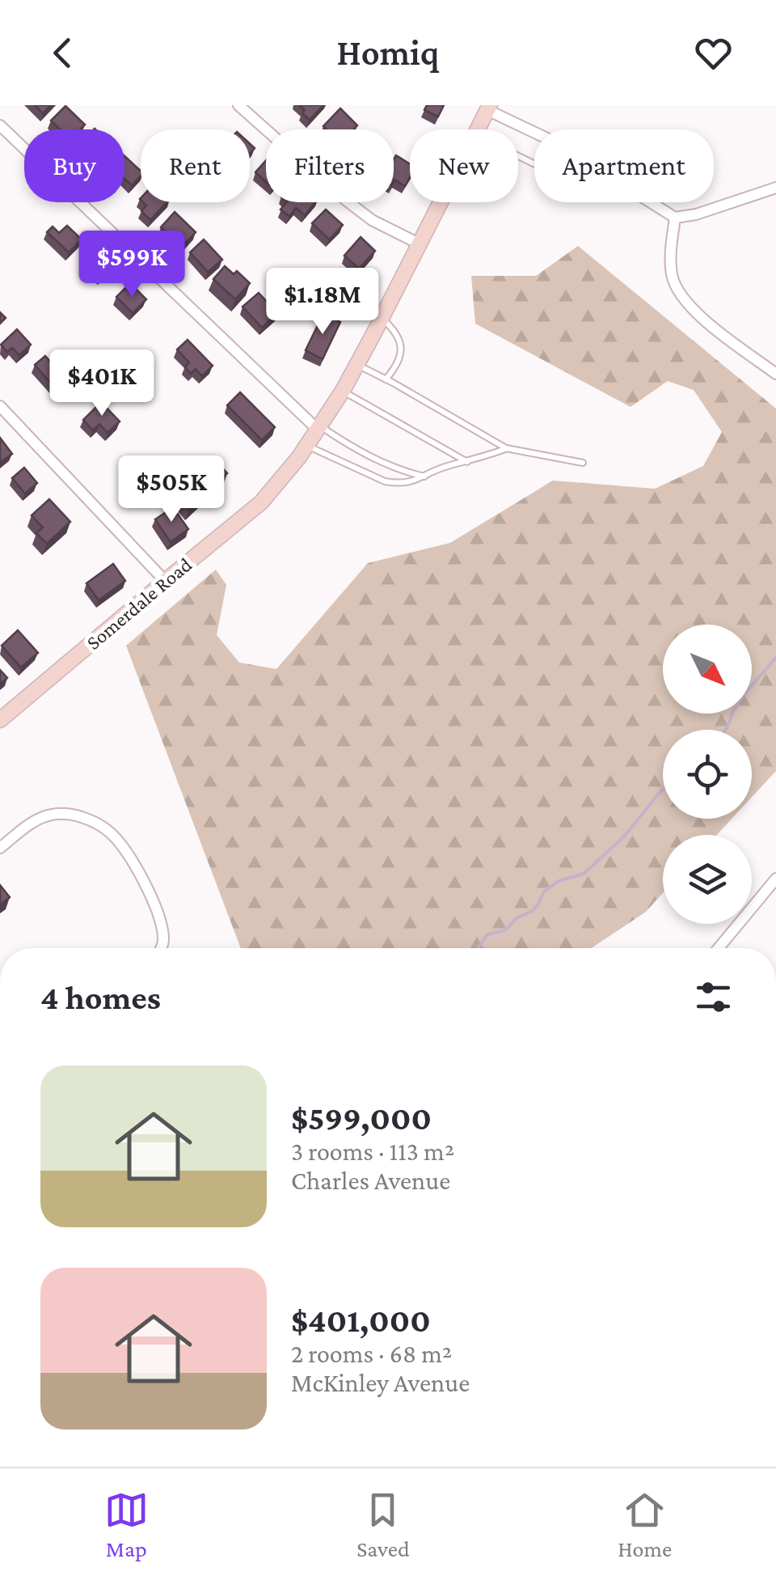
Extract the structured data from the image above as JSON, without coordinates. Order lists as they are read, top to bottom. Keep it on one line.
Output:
{"streets":{"main road":["Somerdale Road"]},"north":"bottom right","page":{"header":"Homiq","chip":["Buy","Rent","Filters","New","Apartment"],"price":["$599K","$1.18M","$401K","$505K"],"heading":"4 homes","list":[{"name":"$599,000","note":"3 rooms · 113 m² · Charles Avenue"},{"name":"$401,000","note":"2 rooms · 68 m² · McKinley Avenue"}],"tabs":["Map","Saved","Home"]}}
